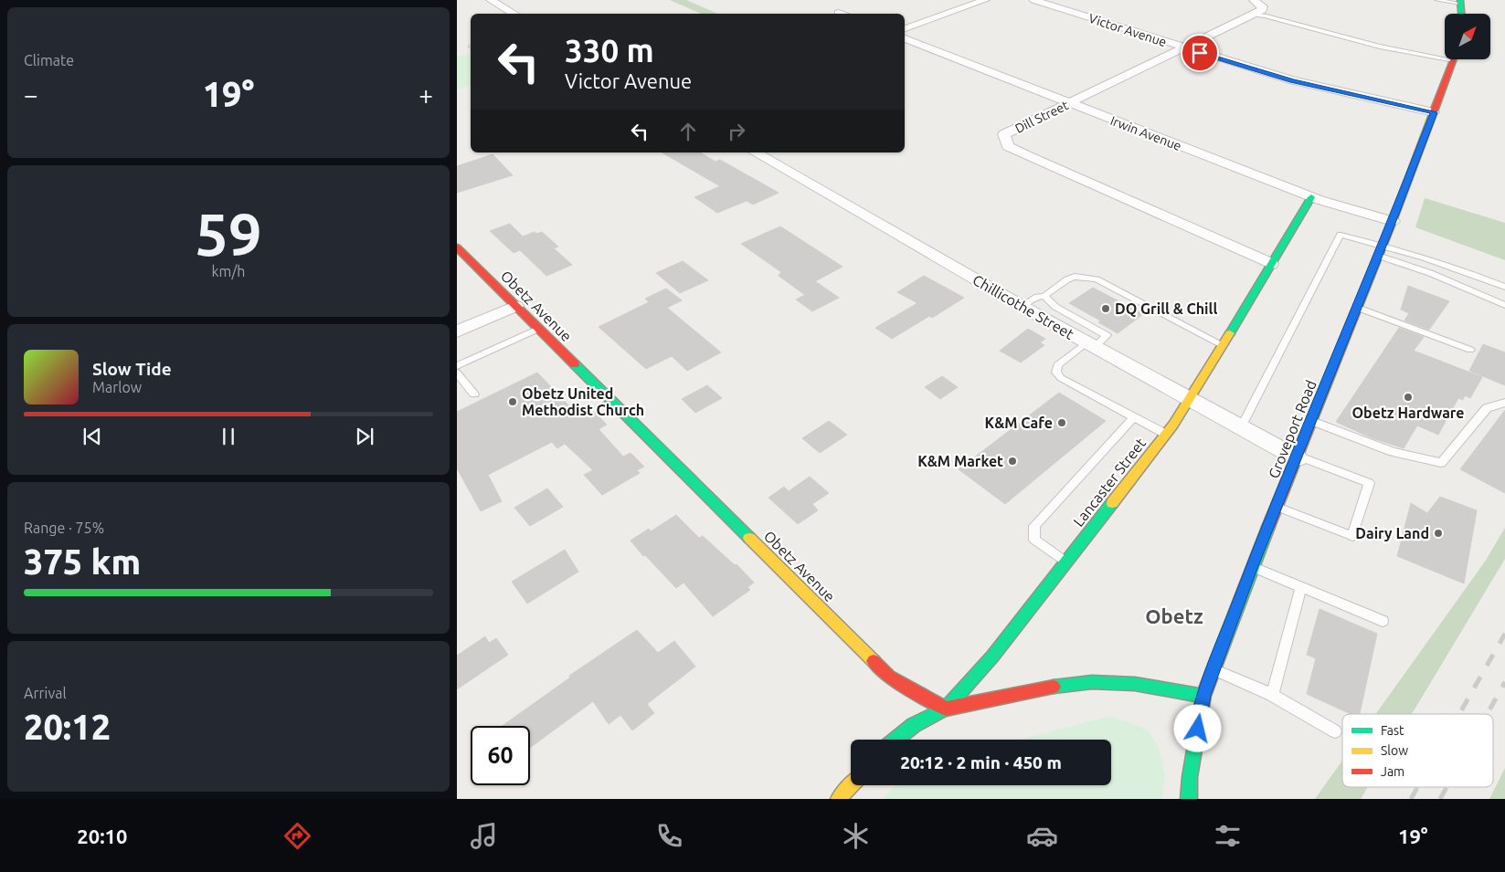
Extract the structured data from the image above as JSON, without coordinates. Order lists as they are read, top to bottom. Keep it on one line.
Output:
{"streets":{"street":["Victor Avenue","Dill Street","Irwin Avenue","Obetz Avenue","Chillicothe Street","Groveport Road","Lancaster Street"]},"crossings":[["Victor Avenue","Dill Street"],["Victor Avenue","Groveport Road"],["Dill Street","Irwin Avenue"],["Dill Street","Lancaster Street"],["Irwin Avenue","Groveport Road"],["Irwin Avenue","Lancaster Street"],["Obetz Avenue","Lancaster Street"],["Chillicothe Street","Groveport Road"],["Chillicothe Street","Lancaster Street"]],"districts":["Obetz"],"places":["DQ Grill & Chill","Obetz Hardware","Obetz United Methodist Church","K&M Cafe","K&M Market","Dairy Land"],"legend":["Fast","Slow","Jam"],"north":"top right","page":{"tile":["Climate",["59","km/h"],["Range · 75%","375 km"],["Arrival","20:12"]],"turn":["330 m","Victor Avenue"],"heat":["−","19°","+"],"song":["Slow Tide","Marlow"],"limit":"60","trip":"20:12 · 2 min · 450 m","tabs":["20:10","19°"]}}
